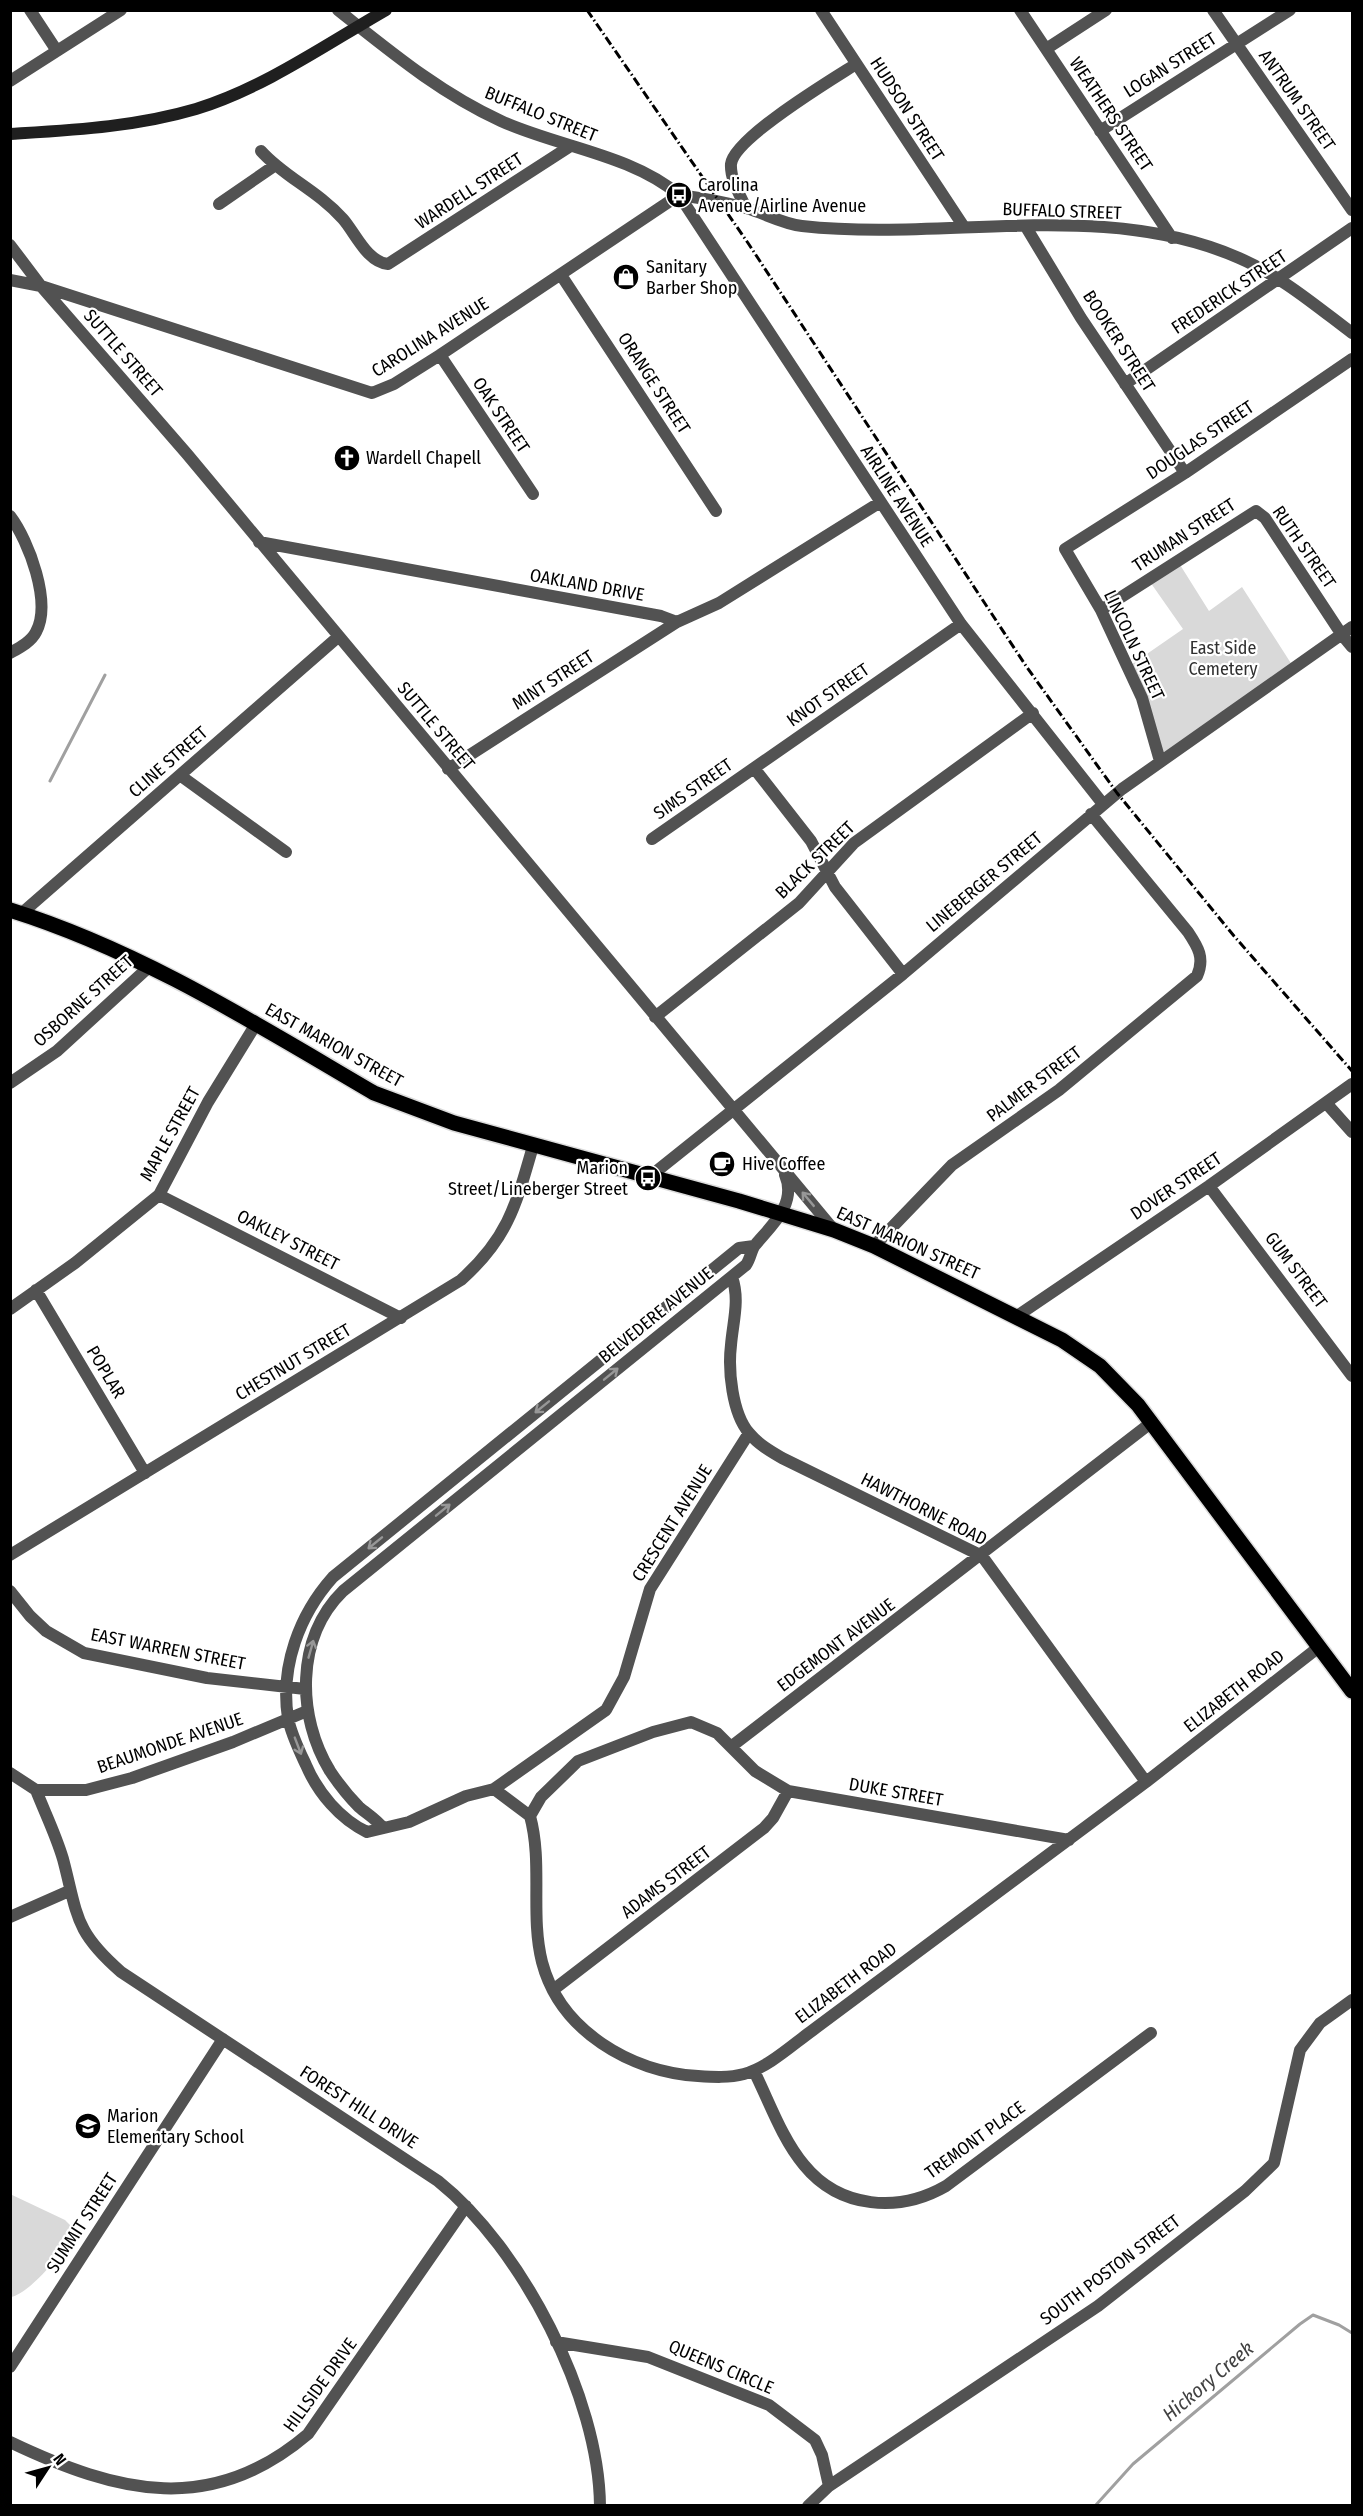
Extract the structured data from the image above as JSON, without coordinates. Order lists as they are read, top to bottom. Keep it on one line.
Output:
{"streets":{"main road":["EAST MARION STREET"],"street":["LOGAN STREET","ANTRUM STREET","HUDSON STREET","BUFFALO STREET","WEATHERS STREET","WARDELL STREET","FREDERICK STREET","CAROLINA AVENUE","BOOKER STREET","SUTTLE STREET","ORANGE STREET","OAK STREET","DOUGLAS STREET","AIRLINE AVENUE","TRUMAN STREET","RUTH STREET","OAKLAND DRIVE","LINCOLN STREET","MINT STREET","KNOT STREET","CLINE STREET","SIMS STREET","BLACK STREET","LINEBERGER STREET","OSBORNE STREET","PALMER STREET","MAPLE STREET","DOVER STREET","OAKLEY STREET","GUM STREET","BELVEDERE AVENUE","CHESTNUT STREET","POPLAR","HAWTHORNE ROAD","CRESCENT AVENUE","EDGEMONT AVENUE","EAST WARREN STREET","ELIZABETH ROAD","BEAUMONDE AVENUE","DUKE STREET","ADAMS STREET","FOREST HILL DRIVE","TREMONT PLACE","SUMMIT STREET","SOUTH POSTON STREET","QUEENS CIRCLE","HILLSIDE DRIVE"]},"crossings":[["LOGAN STREET","ANTRUM STREET"],["LOGAN STREET","WEATHERS STREET"],["HUDSON STREET","BUFFALO STREET"],["BUFFALO STREET","WEATHERS STREET"],["BUFFALO STREET","WARDELL STREET"],["BUFFALO STREET","FREDERICK STREET"],["BUFFALO STREET","CAROLINA AVENUE"],["BUFFALO STREET","BOOKER STREET"],["BUFFALO STREET","AIRLINE AVENUE"],["FREDERICK STREET","BOOKER STREET"],["CAROLINA AVENUE","SUTTLE STREET"],["CAROLINA AVENUE","ORANGE STREET"],["CAROLINA AVENUE","OAK STREET"],["CAROLINA AVENUE","AIRLINE AVENUE"],["BOOKER STREET","DOUGLAS STREET"],["SUTTLE STREET","OAKLAND DRIVE"],["SUTTLE STREET","MINT STREET"],["SUTTLE STREET","CLINE STREET"],["SUTTLE STREET","BLACK STREET"],["SUTTLE STREET","LINEBERGER STREET"],["SUTTLE STREET","EAST MARION STREET"],["DOUGLAS STREET","LINCOLN STREET"],["AIRLINE AVENUE","KNOT STREET"],["AIRLINE AVENUE","BLACK STREET"],["AIRLINE AVENUE","LINEBERGER STREET"],["TRUMAN STREET","RUTH STREET"],["TRUMAN STREET","LINCOLN STREET"],["RUTH STREET","LINEBERGER STREET"],["OAKLAND DRIVE","MINT STREET"],["LINCOLN STREET","LINEBERGER STREET"],["KNOT STREET","SIMS STREET"],["CLINE STREET","EAST MARION STREET"],["LINEBERGER STREET","EAST MARION STREET"],["LINEBERGER STREET","PALMER STREET"],["OSBORNE STREET","EAST MARION STREET"],["EAST MARION STREET","PALMER STREET"],["EAST MARION STREET","MAPLE STREET"],["EAST MARION STREET","DOVER STREET"],["EAST MARION STREET","BELVEDERE AVENUE"],["EAST MARION STREET","CHESTNUT STREET"],["EAST MARION STREET","EDGEMONT AVENUE"],["EAST MARION STREET","ELIZABETH ROAD"],["MAPLE STREET","OAKLEY STREET"],["MAPLE STREET","POPLAR"],["DOVER STREET","GUM STREET"],["OAKLEY STREET","CHESTNUT STREET"],["BELVEDERE AVENUE","HAWTHORNE ROAD"],["BELVEDERE AVENUE","CRESCENT AVENUE"],["BELVEDERE AVENUE","EAST WARREN STREET"],["BELVEDERE AVENUE","BEAUMONDE AVENUE"],["CHESTNUT STREET","POPLAR"],["HAWTHORNE ROAD","CRESCENT AVENUE"],["HAWTHORNE ROAD","EDGEMONT AVENUE"],["HAWTHORNE ROAD","ELIZABETH ROAD"],["EDGEMONT AVENUE","DUKE STREET"],["ELIZABETH ROAD","DUKE STREET"],["ELIZABETH ROAD","ADAMS STREET"],["ELIZABETH ROAD","TREMONT PLACE"],["BEAUMONDE AVENUE","FOREST HILL DRIVE"],["DUKE STREET","ADAMS STREET"],["FOREST HILL DRIVE","SUMMIT STREET"],["FOREST HILL DRIVE","QUEENS CIRCLE"],["FOREST HILL DRIVE","HILLSIDE DRIVE"],["SOUTH POSTON STREET","QUEENS CIRCLE"]],"water":["Hickory Creek"],"parks":["East Side Cemetery"],"places":{"bus stop":["Carolina Avenue/Airline Avenue","Marion Street/Lineberger Street"],"shop":["Sanitary Barber Shop"],"church":["Wardell Chapell"],"cafe":["Hive Coffee"],"school or university":["Marion Elementary School"]},"north":"top right"}
